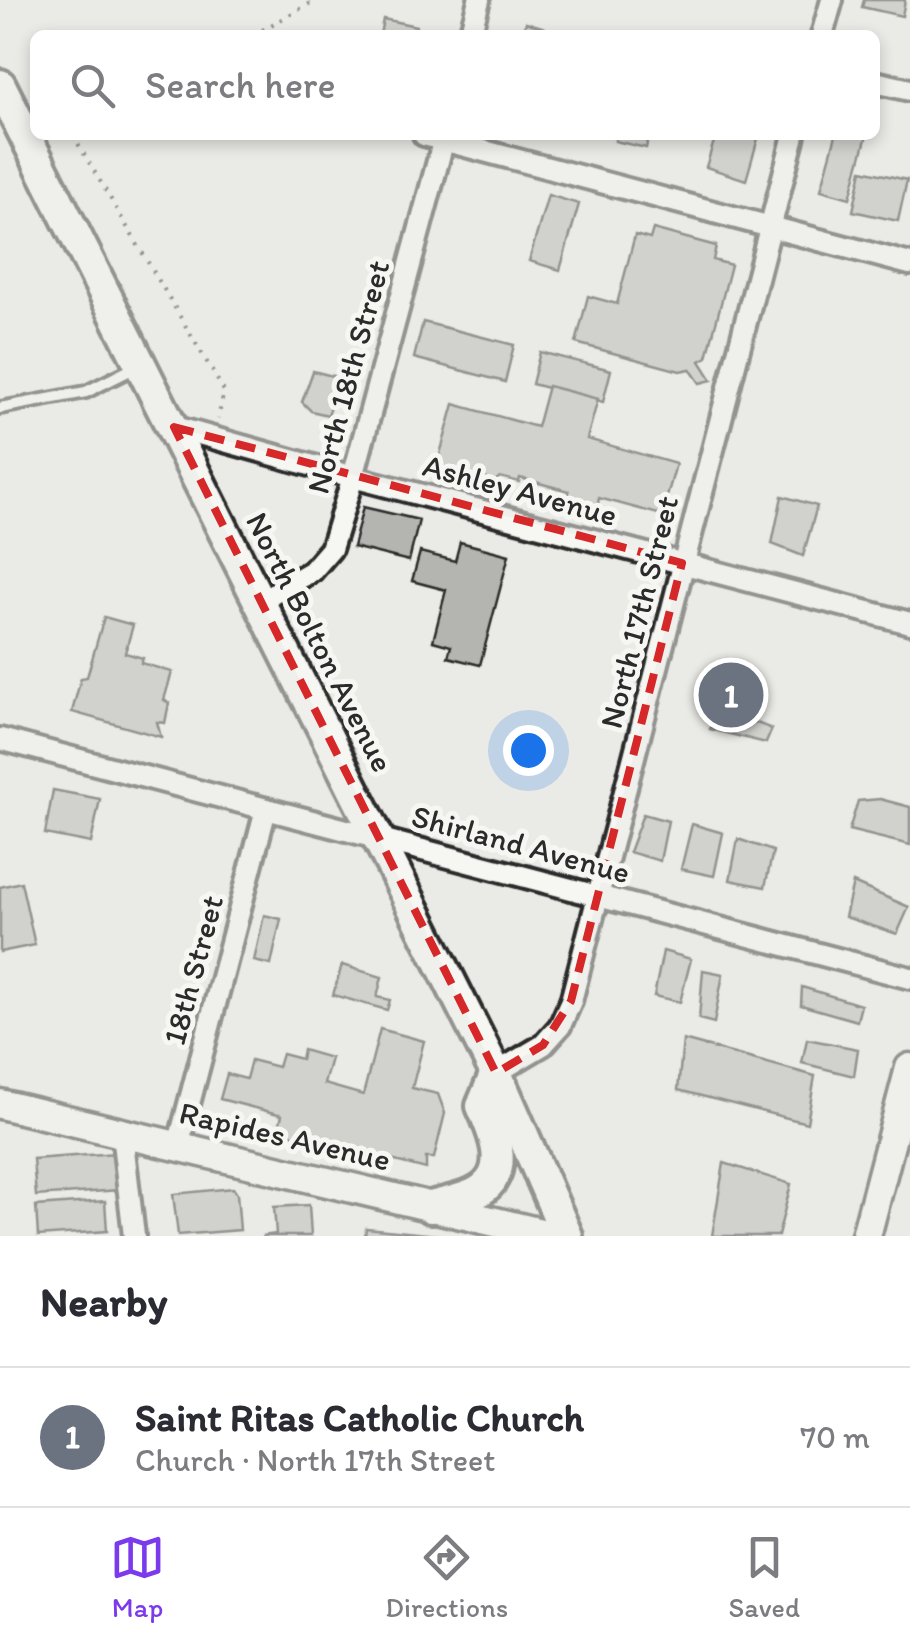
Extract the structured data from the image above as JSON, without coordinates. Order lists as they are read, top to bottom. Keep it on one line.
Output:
{"streets":{"main road":["North Bolton Avenue","Rapides Avenue"],"street":["North 18th Street","Ashley Avenue","North 17th Street","Shirland Avenue","18th Street"]},"crossings":[["North 18th Street","Ashley Avenue"],["North 18th Street","North Bolton Avenue"],["Ashley Avenue","North 17th Street"],["Ashley Avenue","North Bolton Avenue"],["North 17th Street","North Bolton Avenue"],["North 17th Street","Shirland Avenue"],["North Bolton Avenue","Shirland Avenue"],["Shirland Avenue","18th Street"],["18th Street","Rapides Avenue"]],"page":{"search":"Search here","pins":"1","heading":"Nearby","list":[{"mark":"1","name":"Saint Ritas Catholic Church","note":"Church · North 17th Street","value":"70 m"}],"nav":["Map","Directions","Saved"]}}
